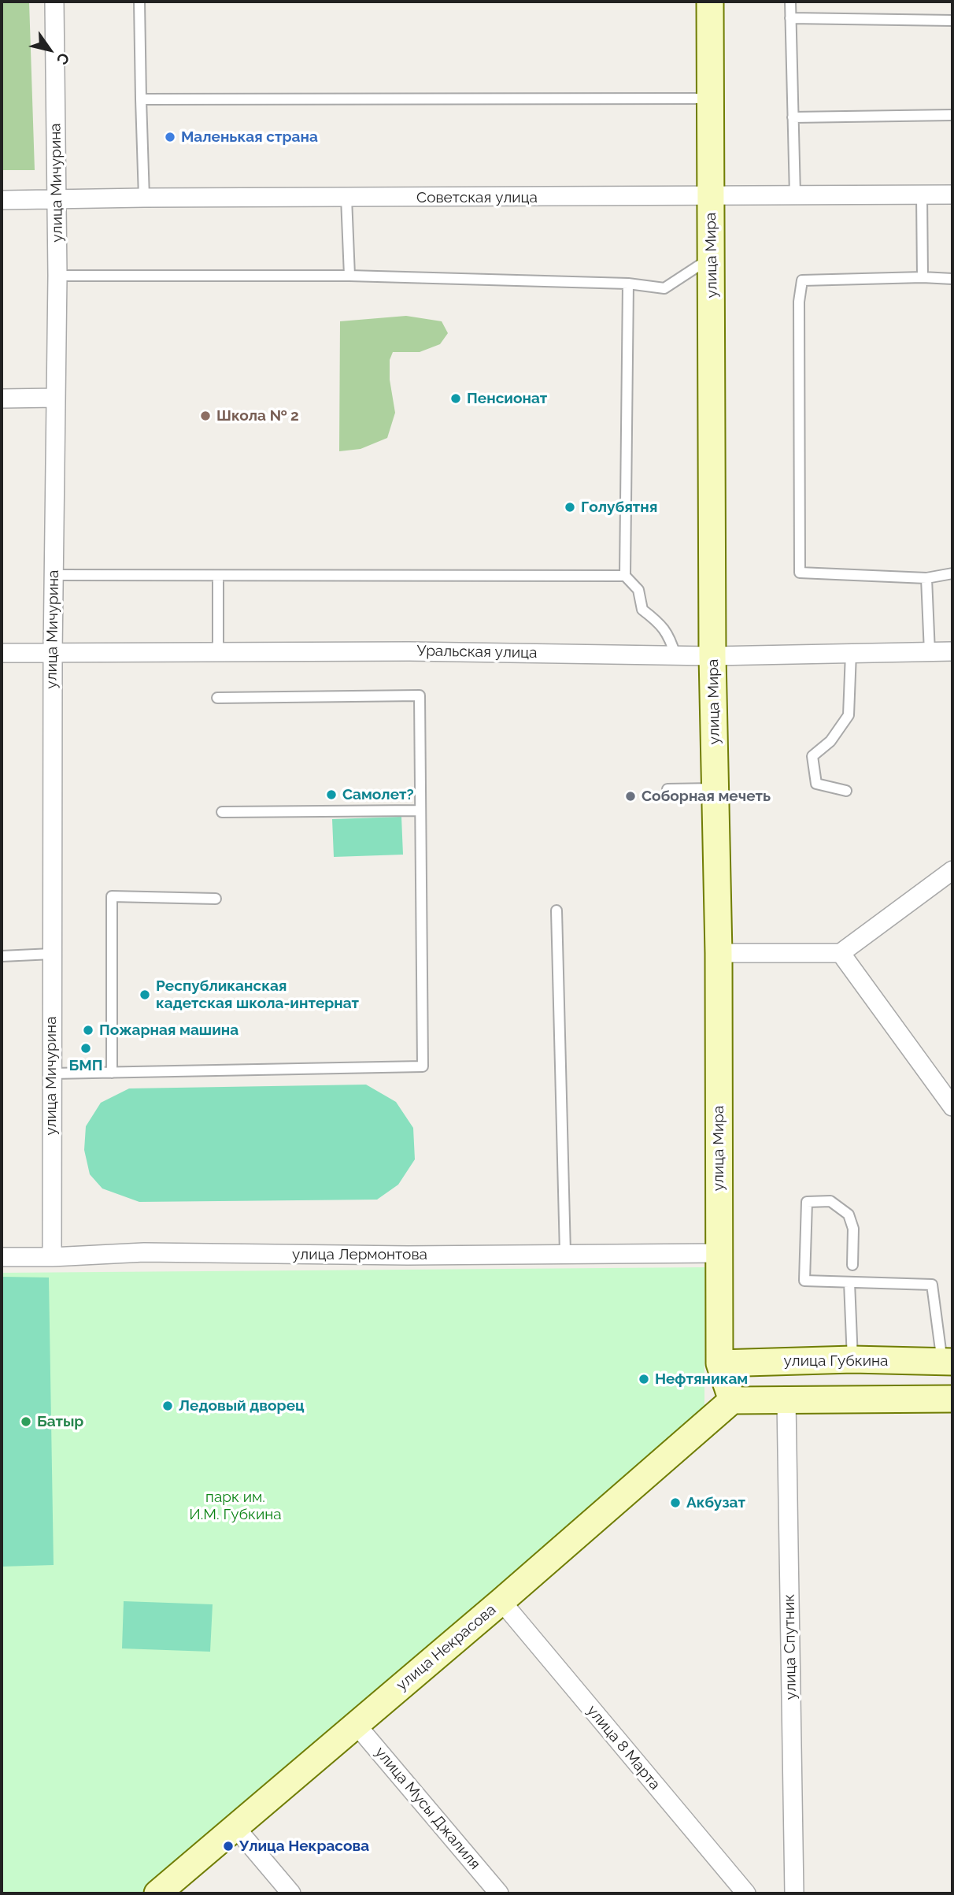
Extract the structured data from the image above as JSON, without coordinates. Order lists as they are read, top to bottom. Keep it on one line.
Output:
{"streets":{"street":["улица Мичурина","Советская улица","улица Мира","Уральская улица","улица Лермонтова","улица Губкина","улица Спутник","улица Некрасова","улица 8 Марта","улица Мусы Джалиля"]},"crossings":[["улица Мичурина","Советская улица"],["улица Мичурина","Уральская улица"],["улица Мичурина","улица Лермонтова"],["Советская улица","улица Мира"],["улица Мира","Уральская улица"],["улица Мира","улица Лермонтова"],["улица Мира","улица Губкина"],["улица Мира","улица Некрасова"],["улица Некрасова","улица 8 Марта"],["улица Некрасова","улица Мусы Джалиля"]],"parks":["парк им. И.М. Губкина"],"places":["Маленькая страна","Пенсионат","Школа № 2","Голубятня","Самолет?","Соборная мечеть","Республиканская кадетская школа-интернат","Пожарная машина","БМП","Нефтяникам","Ледовый дворец","Батыр","Акбузат","Улица Некрасова"],"north":"bottom right"}
